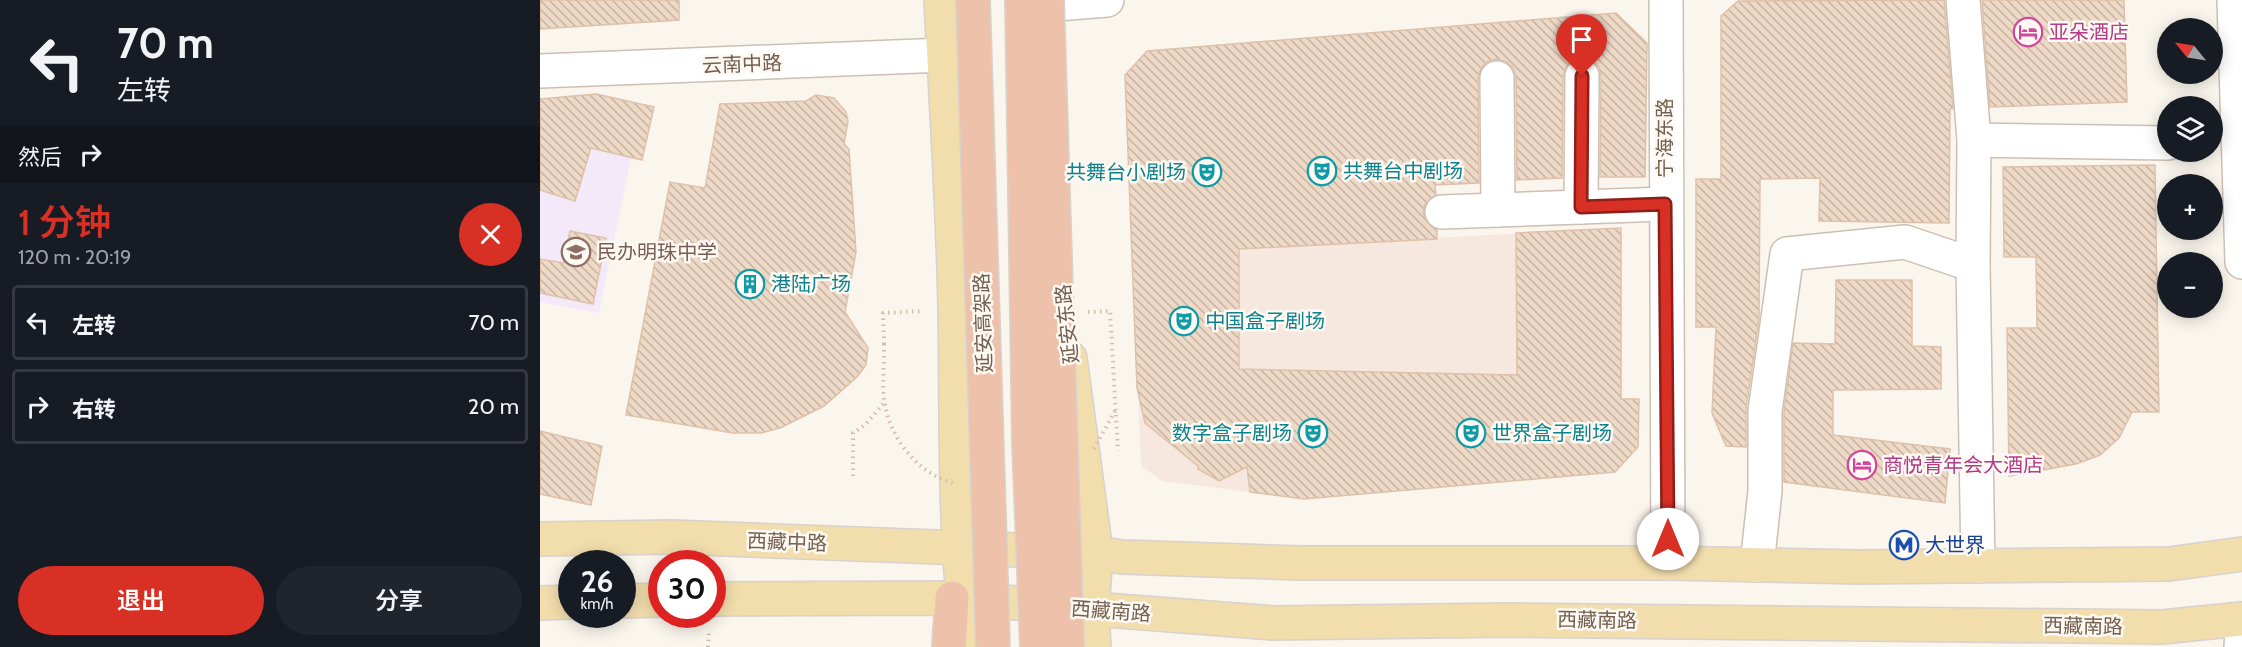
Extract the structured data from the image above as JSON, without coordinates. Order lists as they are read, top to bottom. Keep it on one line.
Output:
{"streets":{"highway":["延安高架路"],"main road":["延安东路","西藏中路","西藏南路"],"street":["云南中路","宁海东路"]},"crossings":[["延安东路","西藏中路"],["延安东路","西藏南路"]],"places":{"hotel":["亚朵酒店","商悦青年会大酒店"],"theatre":["共舞台中剧场","共舞台小剧场","中国盒子剧场","数字盒子剧场","世界盒子剧场"],"school or university":["民办明珠中学"],"building":["港陆广场"],"metro station":["大世界"]},"north":"top left","page":{"turn":["70 m","左转"],"map_buttons":["+","−"],"then":"然后","heading":["1 分钟","120 m · 20:19"],"list":[{"name":"左转","value":"70 m"},{"name":"右转","value":"20 m"}],"speed":"26 km/h","limit":"30","buttons":["退出","分享"]}}
